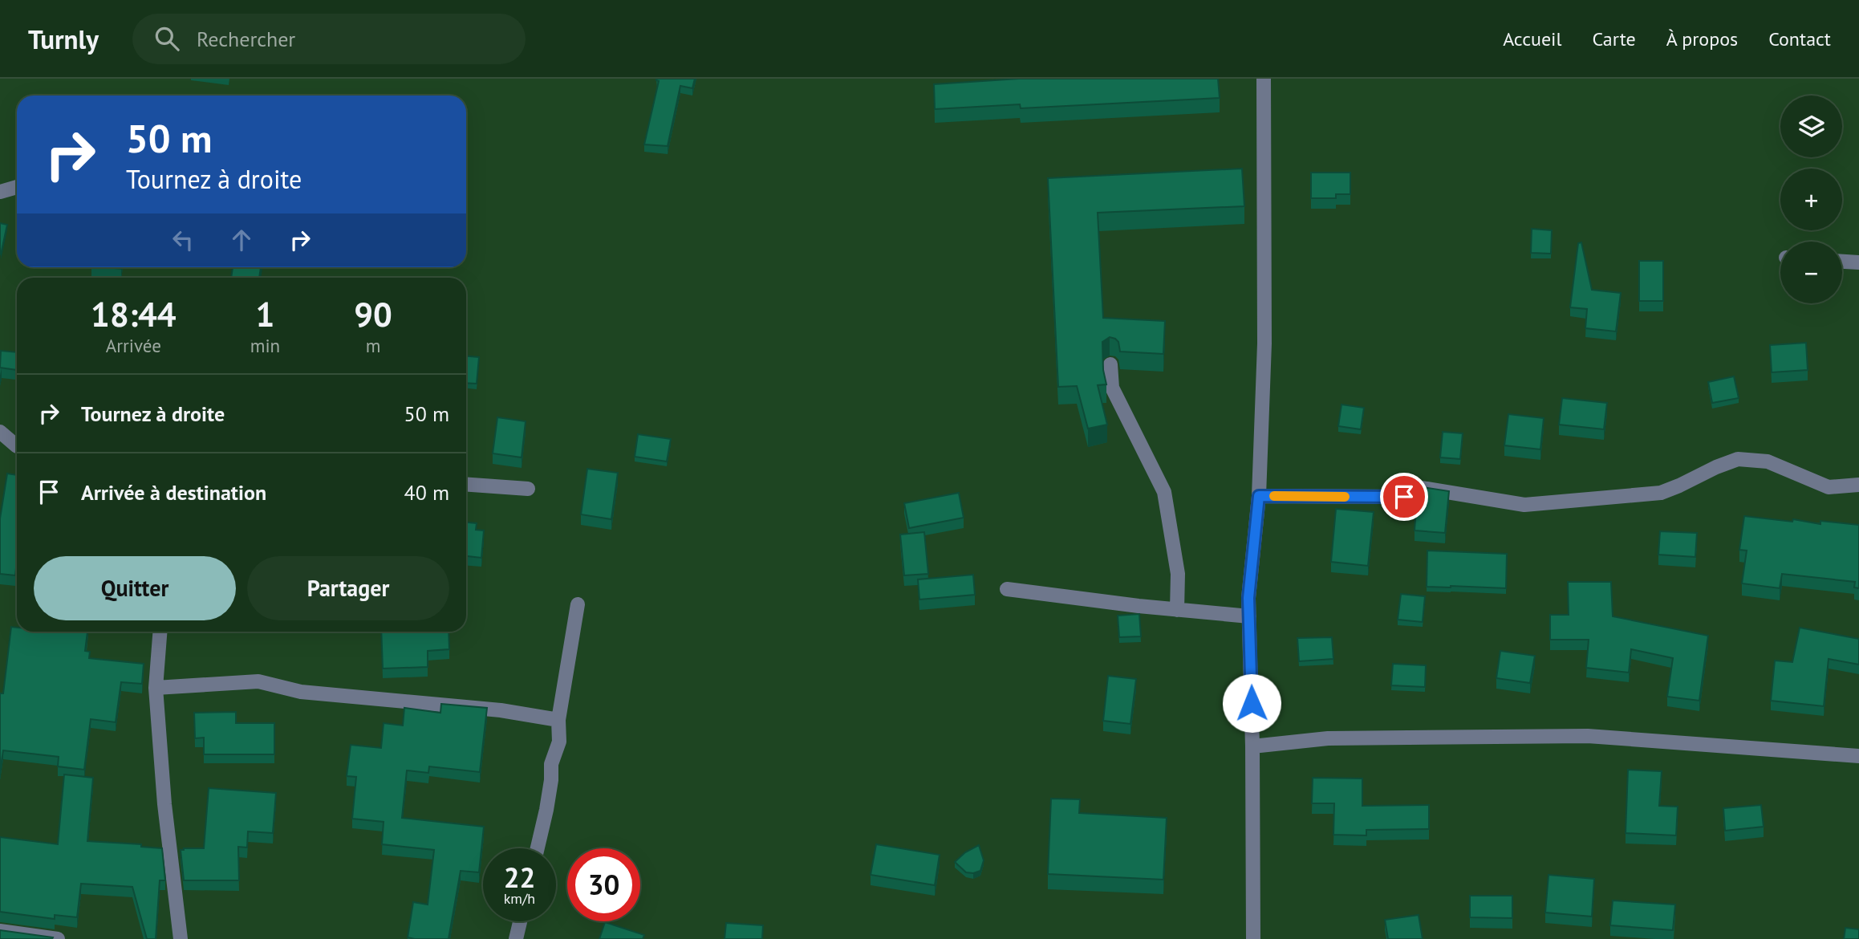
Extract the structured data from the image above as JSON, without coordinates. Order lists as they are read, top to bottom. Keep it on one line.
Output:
{"page":{"header":"Turnly","search":"Rechercher","nav":["Accueil","Carte","À propos","Contact"],"map_buttons":["+","−"],"turn":["50 m","Tournez à droite"],"eta":["18:44","Arrivée","1","min","90","m"],"list":[{"name":"Tournez à droite","value":"50 m"},{"name":"Arrivée à destination","value":"40 m"}],"buttons":["Quitter","Partager"],"speed":"22 km/h","limit":"30"}}
